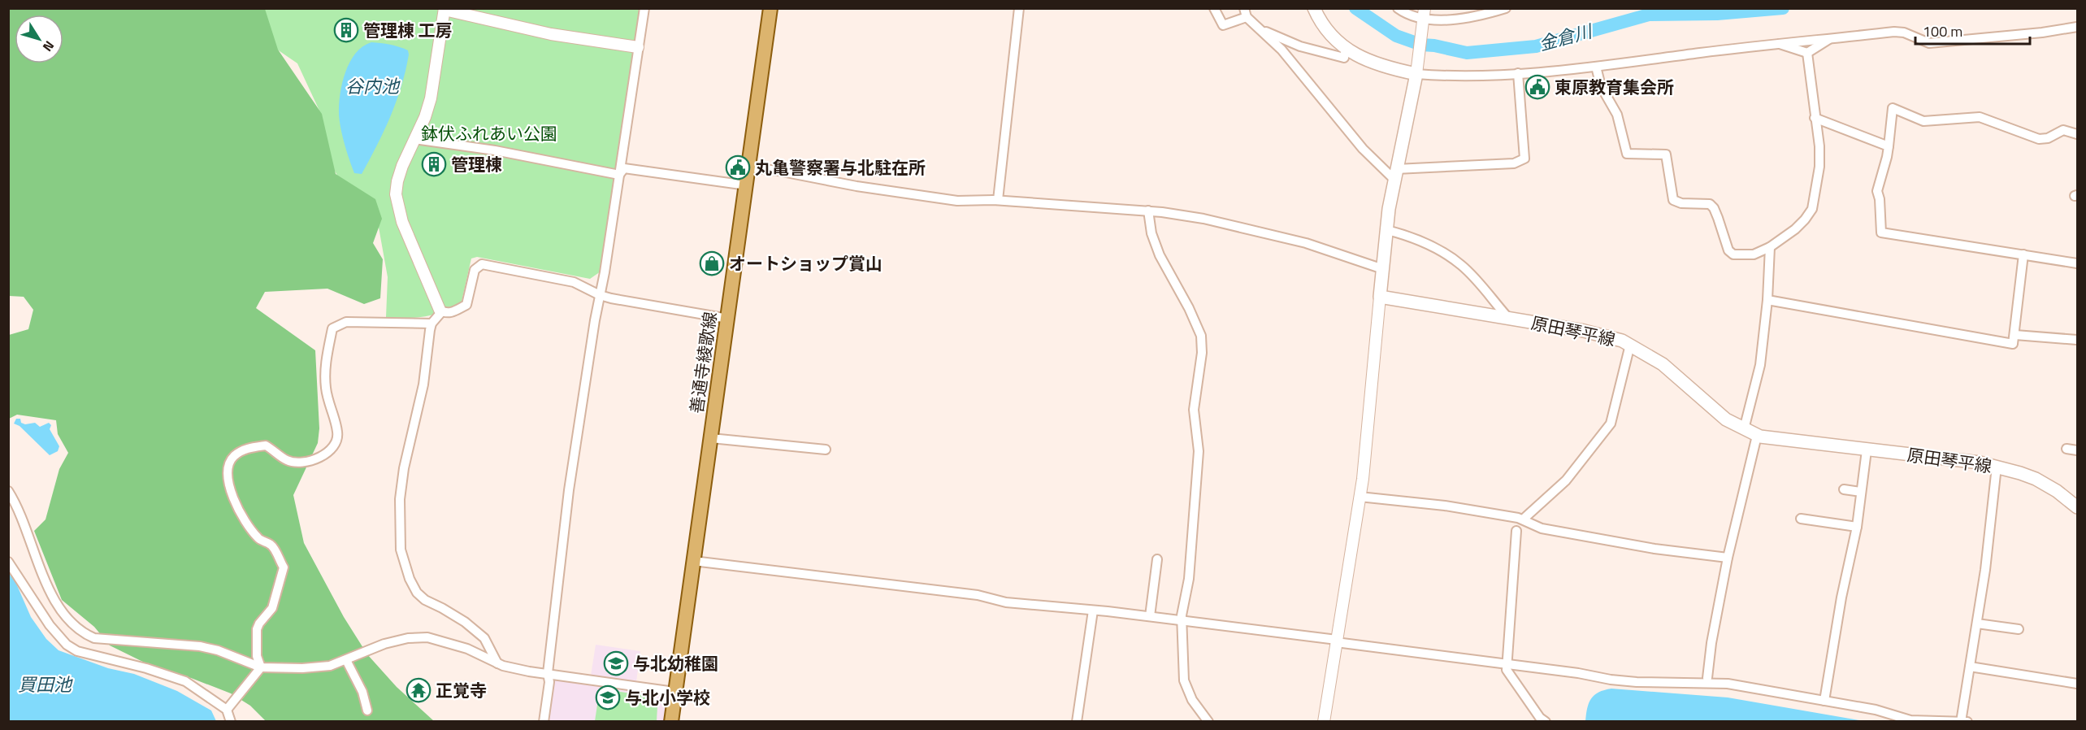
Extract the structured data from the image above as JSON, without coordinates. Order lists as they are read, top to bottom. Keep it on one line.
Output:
{"streets":{"main road":["原田琴平線","善通寺綾歌線"]},"water":["金倉川","谷内池","買田池"],"parks":["鉢伏ふれあい公園"],"places":{"building":["管理棟 工房","管理棟"],"public building":["東原教育集会所","丸亀警察署与北駐在所"],"shop":["オートショップ賞山"],"school or university":["与北幼稚園","与北小学校"],"temple":["正覚寺"]},"scale_bar":"100 m","north":"bottom right"}
